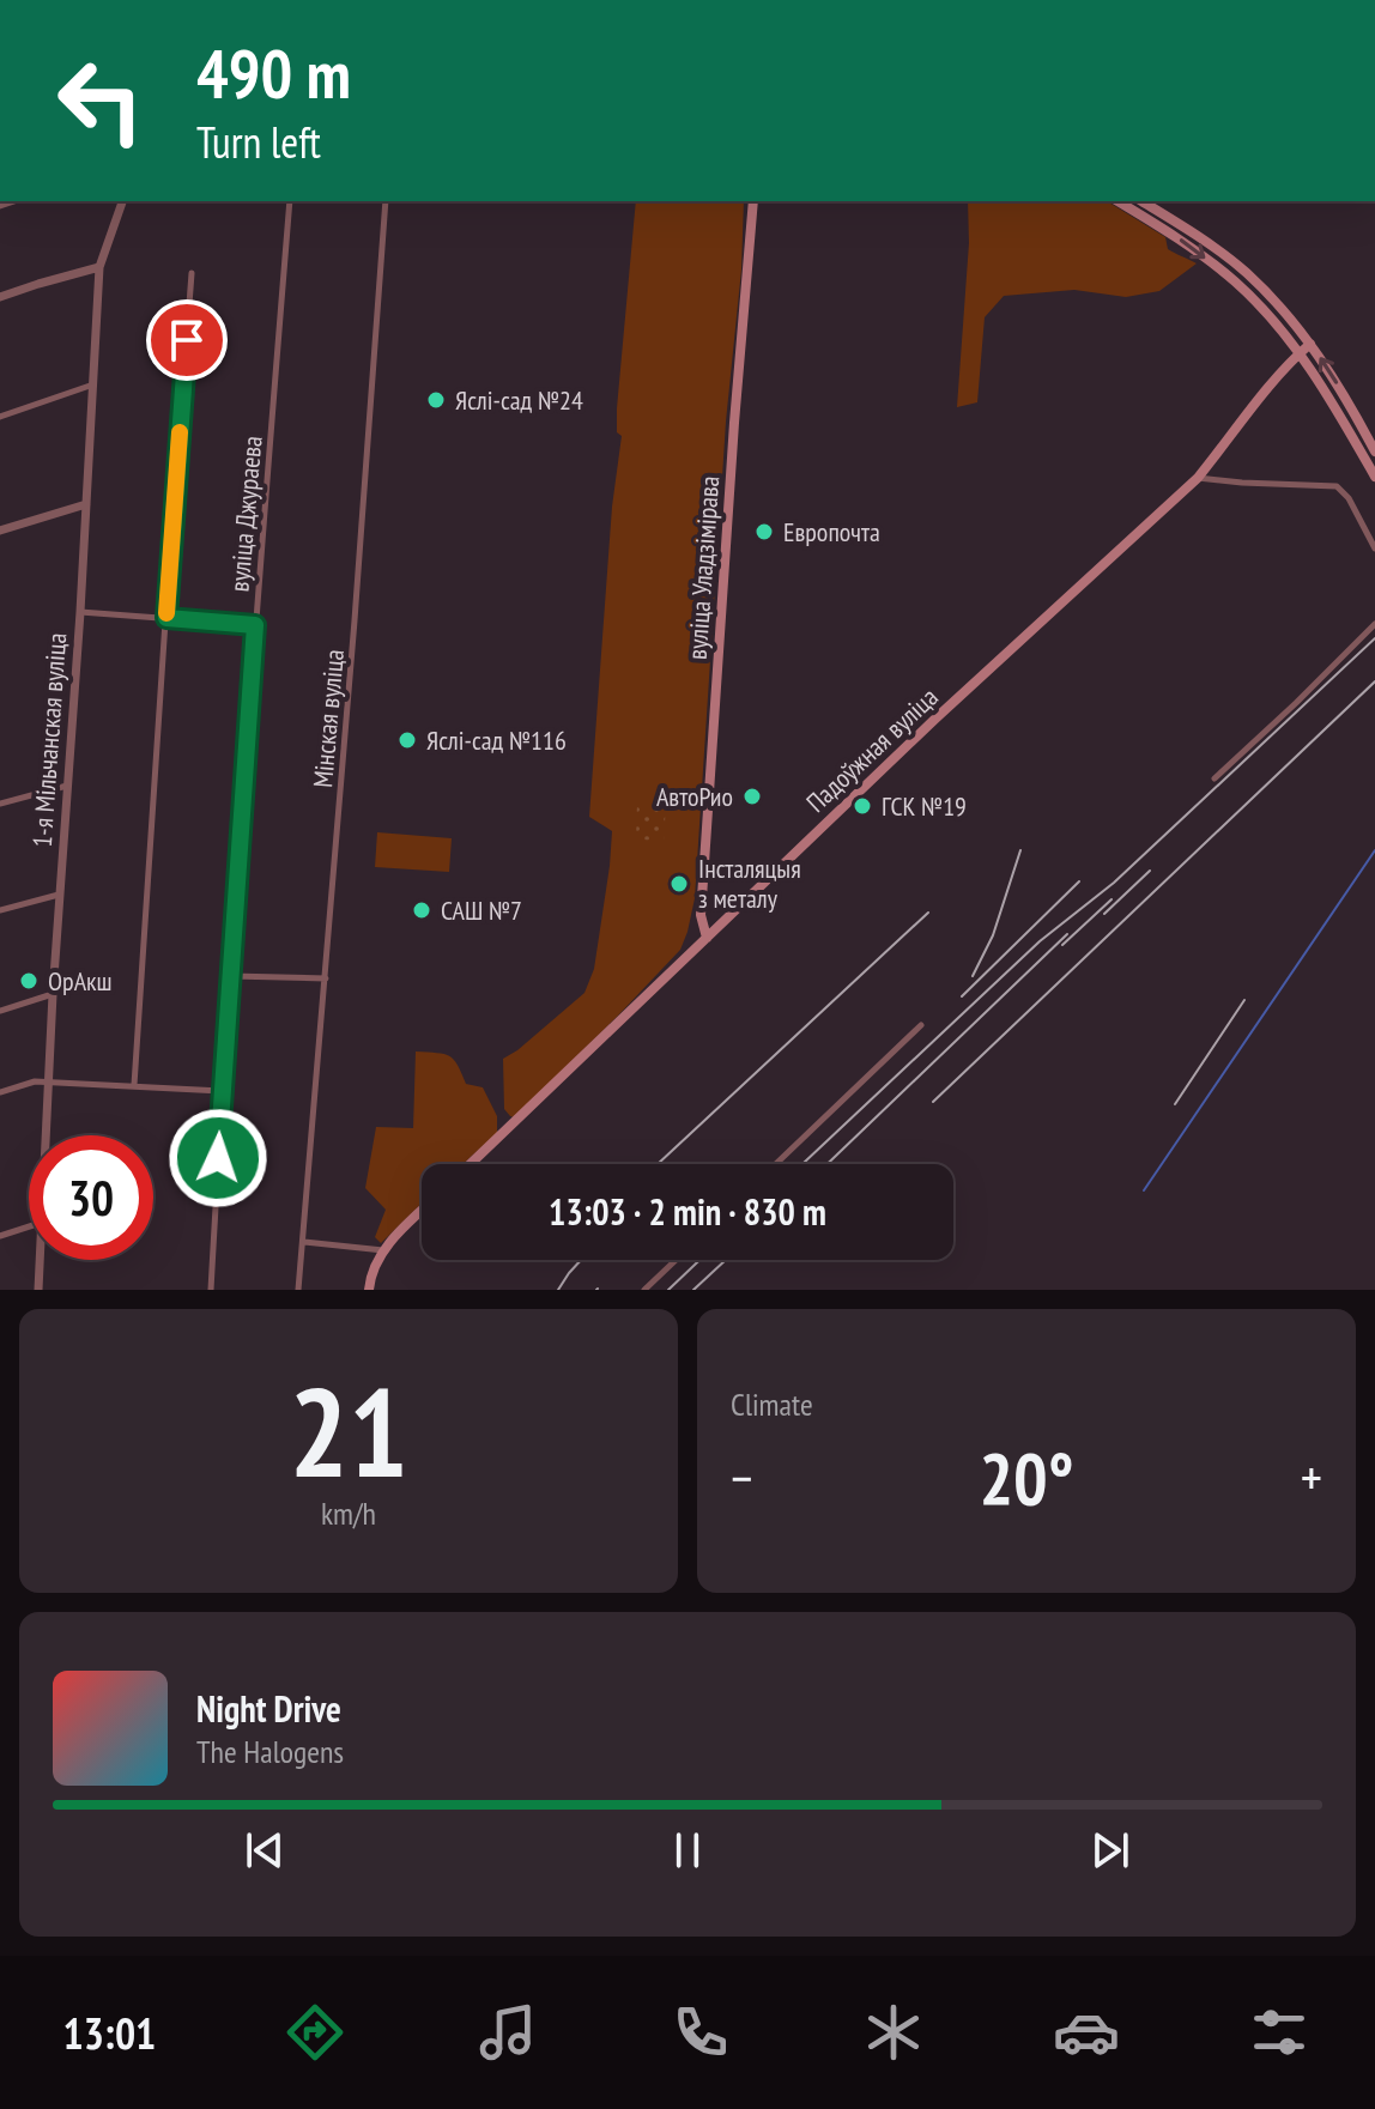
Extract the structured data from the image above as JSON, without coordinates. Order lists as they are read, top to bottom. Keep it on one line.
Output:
{"streets":{"main road":["вуліца Уладзімірава","Падоўжная вуліца"],"street":["вуліца Джураева","Мінская вуліца","1-я Мільчанская вуліца"]},"crossings":[["вуліца Уладзімірава","Падоўжная вуліца"]],"places":["Яслі-сад №24","Европочта","Яслі-сад №116","АвтоРио","ГСК №19","Інсталяцыя з металу","САШ №7","ОрАкш"],"page":{"turn":["490 m","Turn left"],"limit":"30","trip":"13:03 · 2 min · 830 m","tile":[["21","km/h"],"Climate"],"heat":["−","20°","+"],"song":["Night Drive","The Halogens"],"tabs":"13:01"}}
